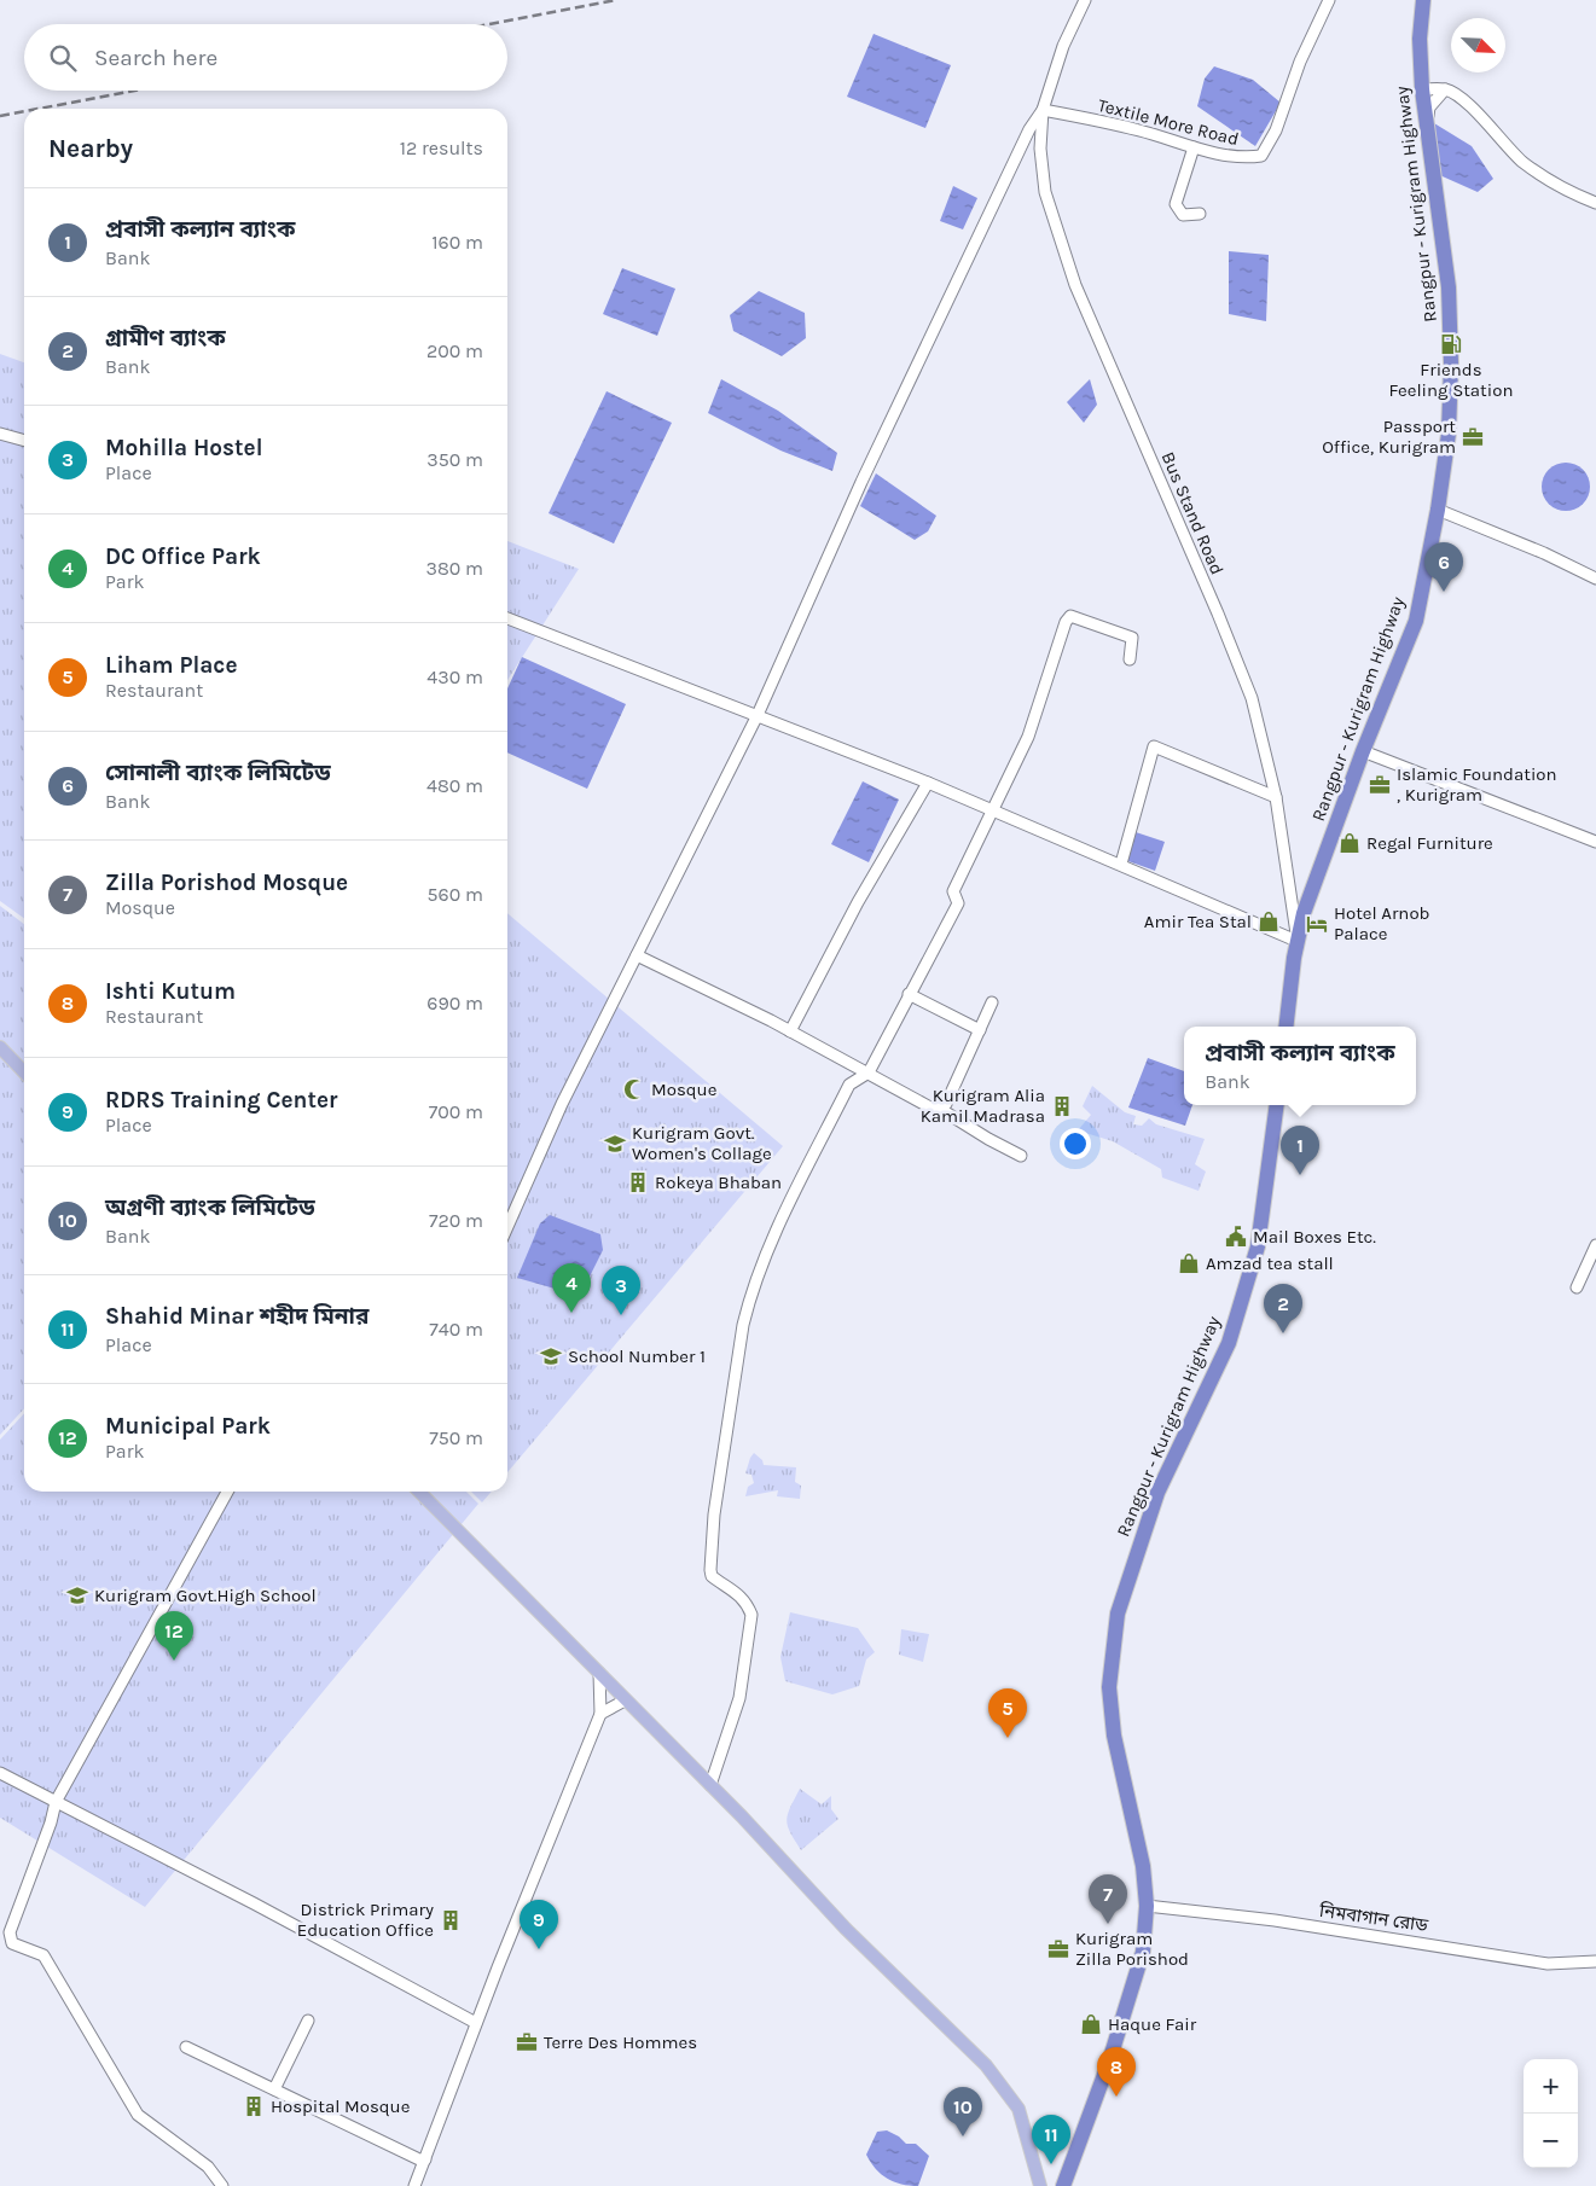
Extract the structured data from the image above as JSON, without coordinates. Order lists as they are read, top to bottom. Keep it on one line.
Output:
{"streets":{"highway":["Rangpur - Kurigram Highway"],"street":["Textile More Road","Bus Stand Road","নিমবাগান রোড"]},"crossings":[["Textile More Road","Bus Stand Road"],["Rangpur - Kurigram Highway","Bus Stand Road"],["Rangpur - Kurigram Highway","নিমবাগান রোড"]],"places":{"fuel station":["Friends Feeling Station"],"office":["Passport Office, Kurigram","Islamic Foundation , Kurigram","Kurigram Zilla Porishod","Terre Des Hommes"],"shop":["Regal Furniture","Amir Tea Stal","Amzad tea stall","Haque Fair"],"hotel":["Hotel Arnob Palace"],"mosque":["Mosque"],"building":["Kurigram Alia Kamil Madrasa","Rokeya Bhaban","Districk Primary Education Office","Hospital Mosque"],"school or university":["Kurigram Govt. Women's Collage","School Number 1","Kurigram Govt.High School"],"public building":["Mail Boxes Etc."]},"north":"bottom right","page":{"search":"Search here","heading":["Nearby","12 results"],"list":[{"mark":"1","name":"প্রবাসী কল্যান ব্যাংক","note":"Bank","value":"160 m"},{"mark":"2","name":"গ্রামীণ ব্যাংক","note":"Bank","value":"200 m"},{"mark":"3","name":"Mohilla Hostel","note":"Place","value":"350 m"},{"mark":"4","name":"DC Office Park","note":"Park","value":"380 m"},{"mark":"5","name":"Liham Place","note":"Restaurant","value":"430 m"},{"mark":"6","name":"সোনালী ব্যাংক লিমিটেড","note":"Bank","value":"480 m"},{"mark":"7","name":"Zilla Porishod Mosque","note":"Mosque","value":"560 m"},{"mark":"8","name":"Ishti Kutum","note":"Restaurant","value":"690 m"},{"mark":"9","name":"RDRS Training Center","note":"Place","value":"700 m"},{"mark":"10","name":"অগ্রণী ব্যাংক লিমিটেড","note":"Bank","value":"720 m"},{"mark":"11","name":"Shahid Minar শহীদ মিনার","note":"Place","value":"740 m"},{"mark":"12","name":"Municipal Park","note":"Park","value":"750 m"}],"pins":["6","1","4","3","2","12","5","7","9","8","10","11"],"popup":["প্রবাসী কল্যান ব্যাংক","Bank"],"map_buttons":["+","−"]}}
